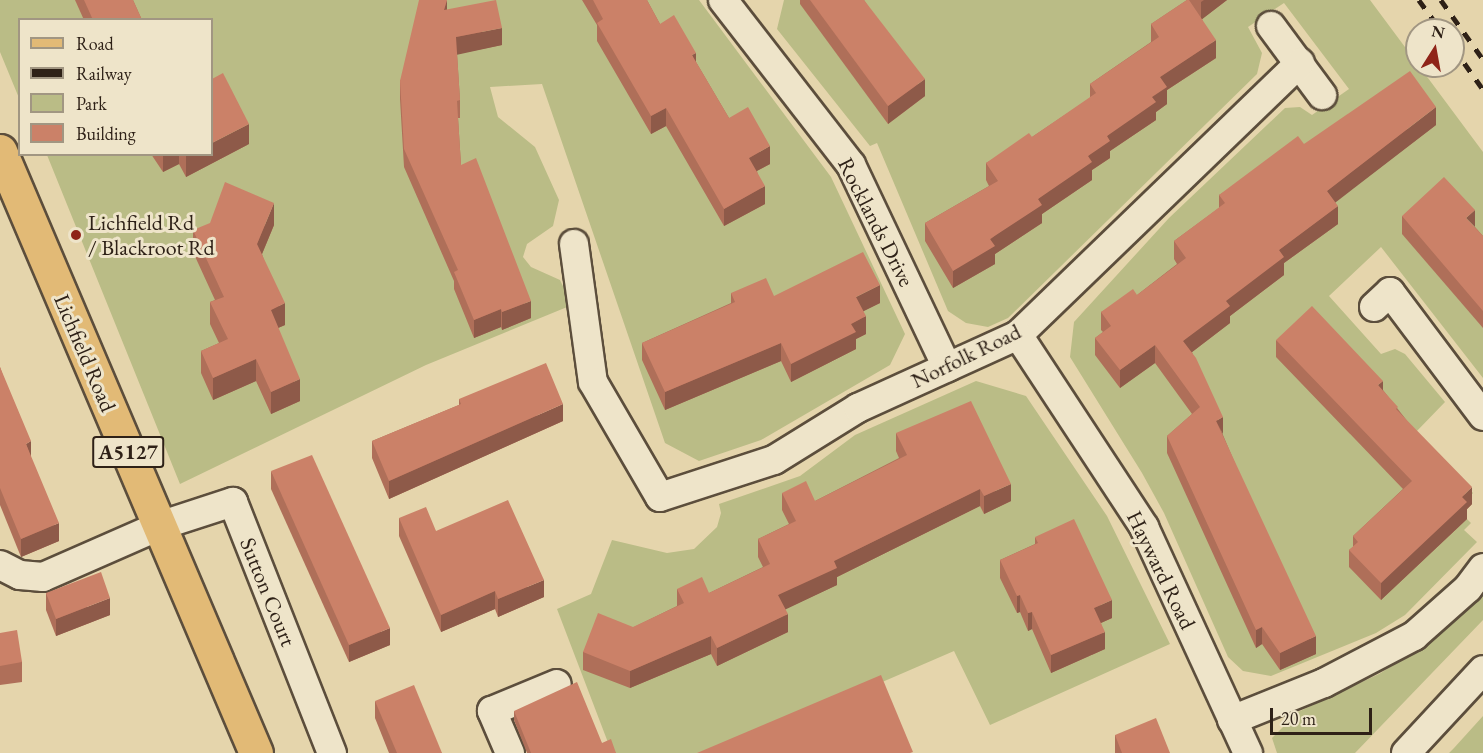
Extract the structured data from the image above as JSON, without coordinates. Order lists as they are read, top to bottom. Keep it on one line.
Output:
{"streets":{"main road":["Lichfield Road","A5127"],"street":["Rocklands Drive","Norfolk Road","Hayward Road","Sutton Court"]},"crossings":[["Rocklands Drive","Norfolk Road"],["Lichfield Road","Sutton Court"],["Norfolk Road","Hayward Road"]],"places":["Lichfield Rd / Blackroot Rd"],"legend":["Road","Railway","Park","Building"],"scale_bar":"20 m","north":"top"}
